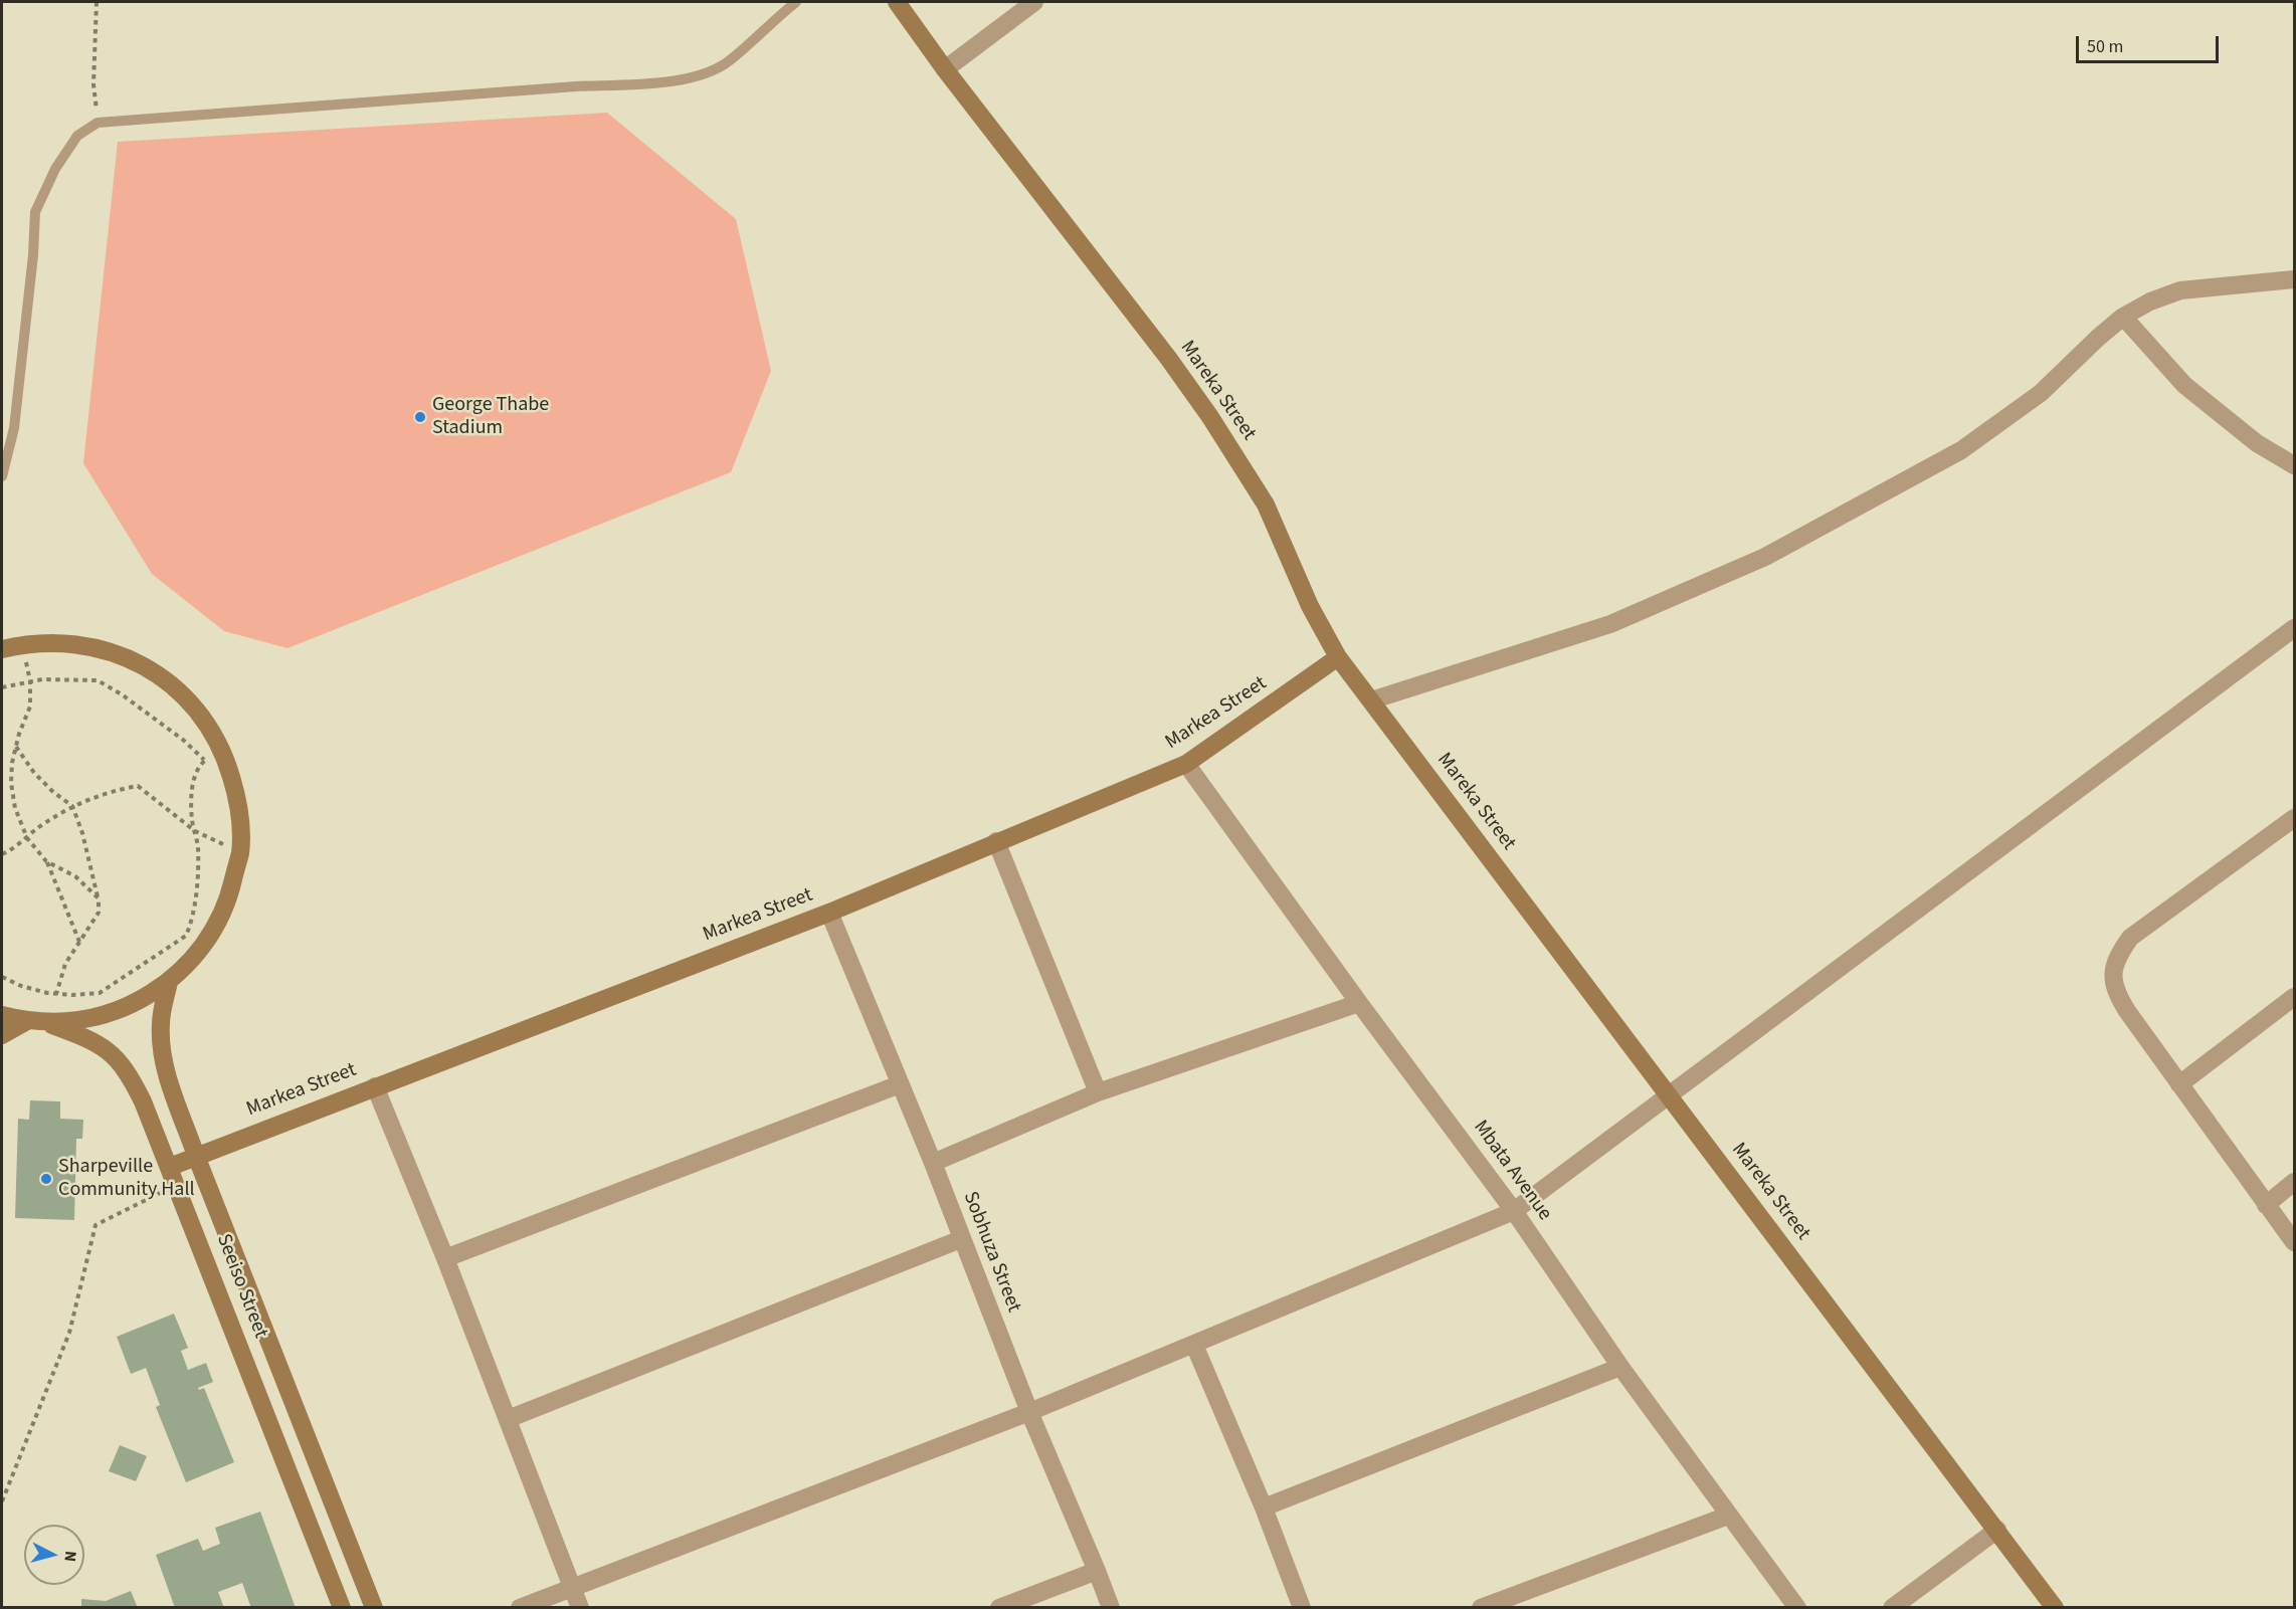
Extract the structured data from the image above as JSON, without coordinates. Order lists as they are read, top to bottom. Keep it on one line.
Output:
{"streets":{"street":["Mareka Street","Markea Street","Mbata Avenue","Sobhuza Street","Seeiso Street"]},"crossings":[["Mareka Street","Markea Street"],["Markea Street","Mbata Avenue"],["Markea Street","Sobhuza Street"],["Markea Street","Seeiso Street"]],"places":["George Thabe Stadium","Sharpeville Community Hall"],"scale_bar":"50 m","north":"right"}
